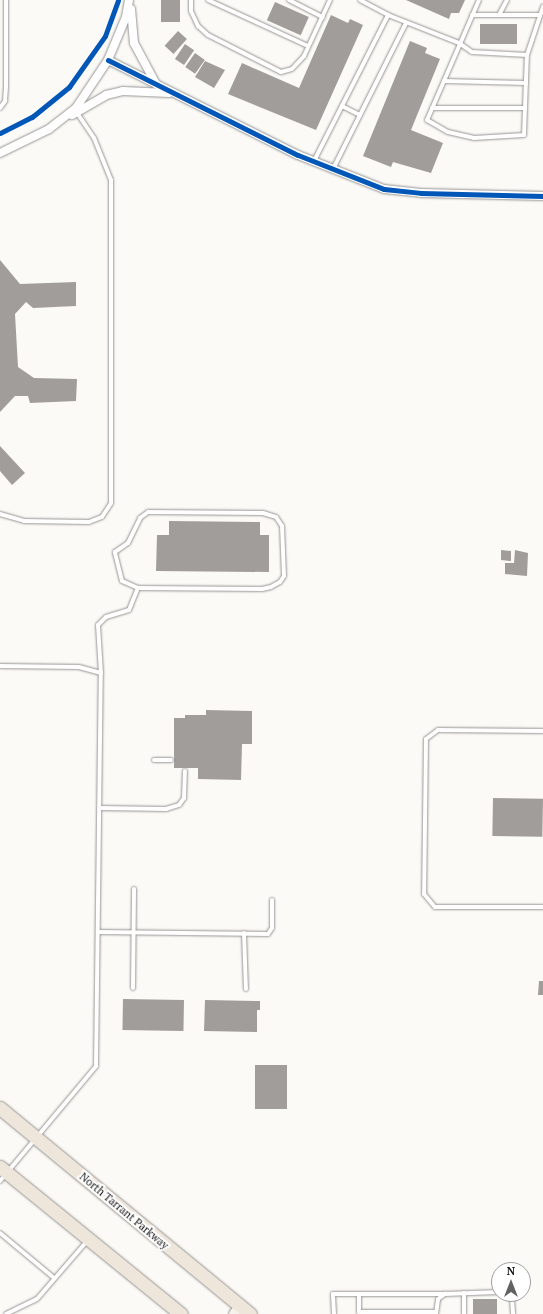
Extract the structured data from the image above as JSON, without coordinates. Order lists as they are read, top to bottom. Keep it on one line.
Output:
{"streets":{"main road":["North Tarrant Parkway"]},"north":"top"}
